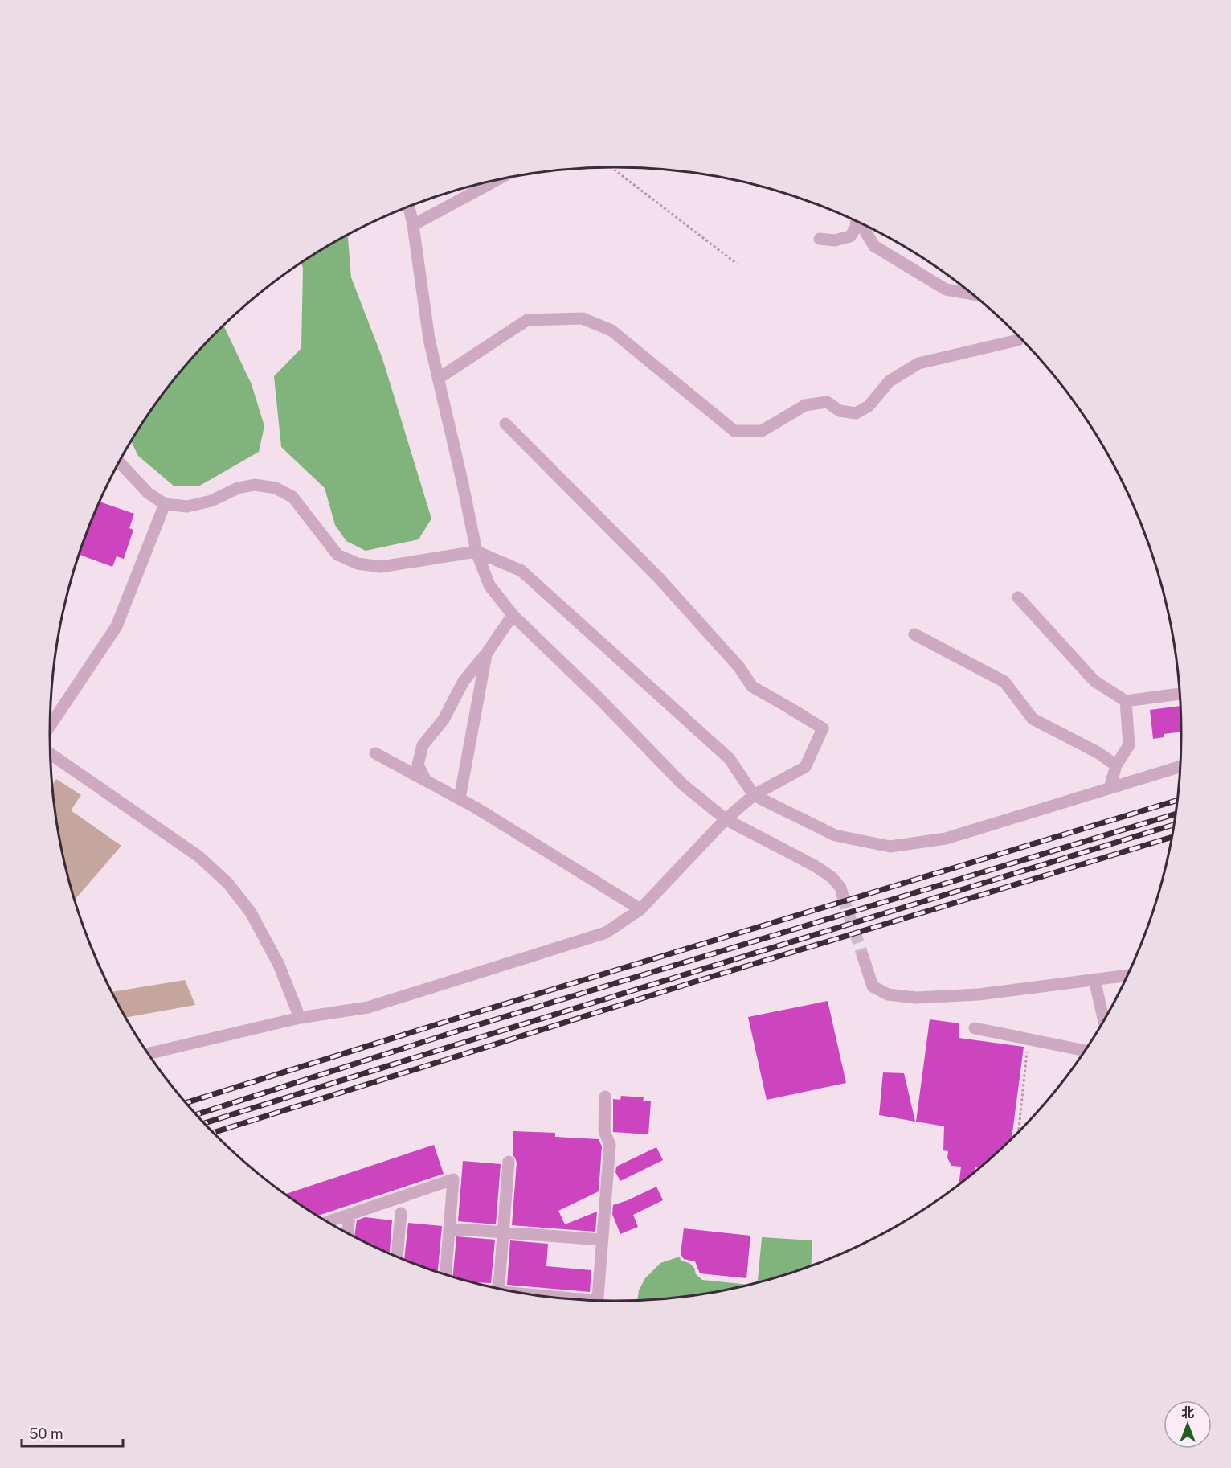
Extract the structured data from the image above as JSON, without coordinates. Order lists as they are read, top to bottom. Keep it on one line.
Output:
{"scale_bar":"50 m","north":"top"}
